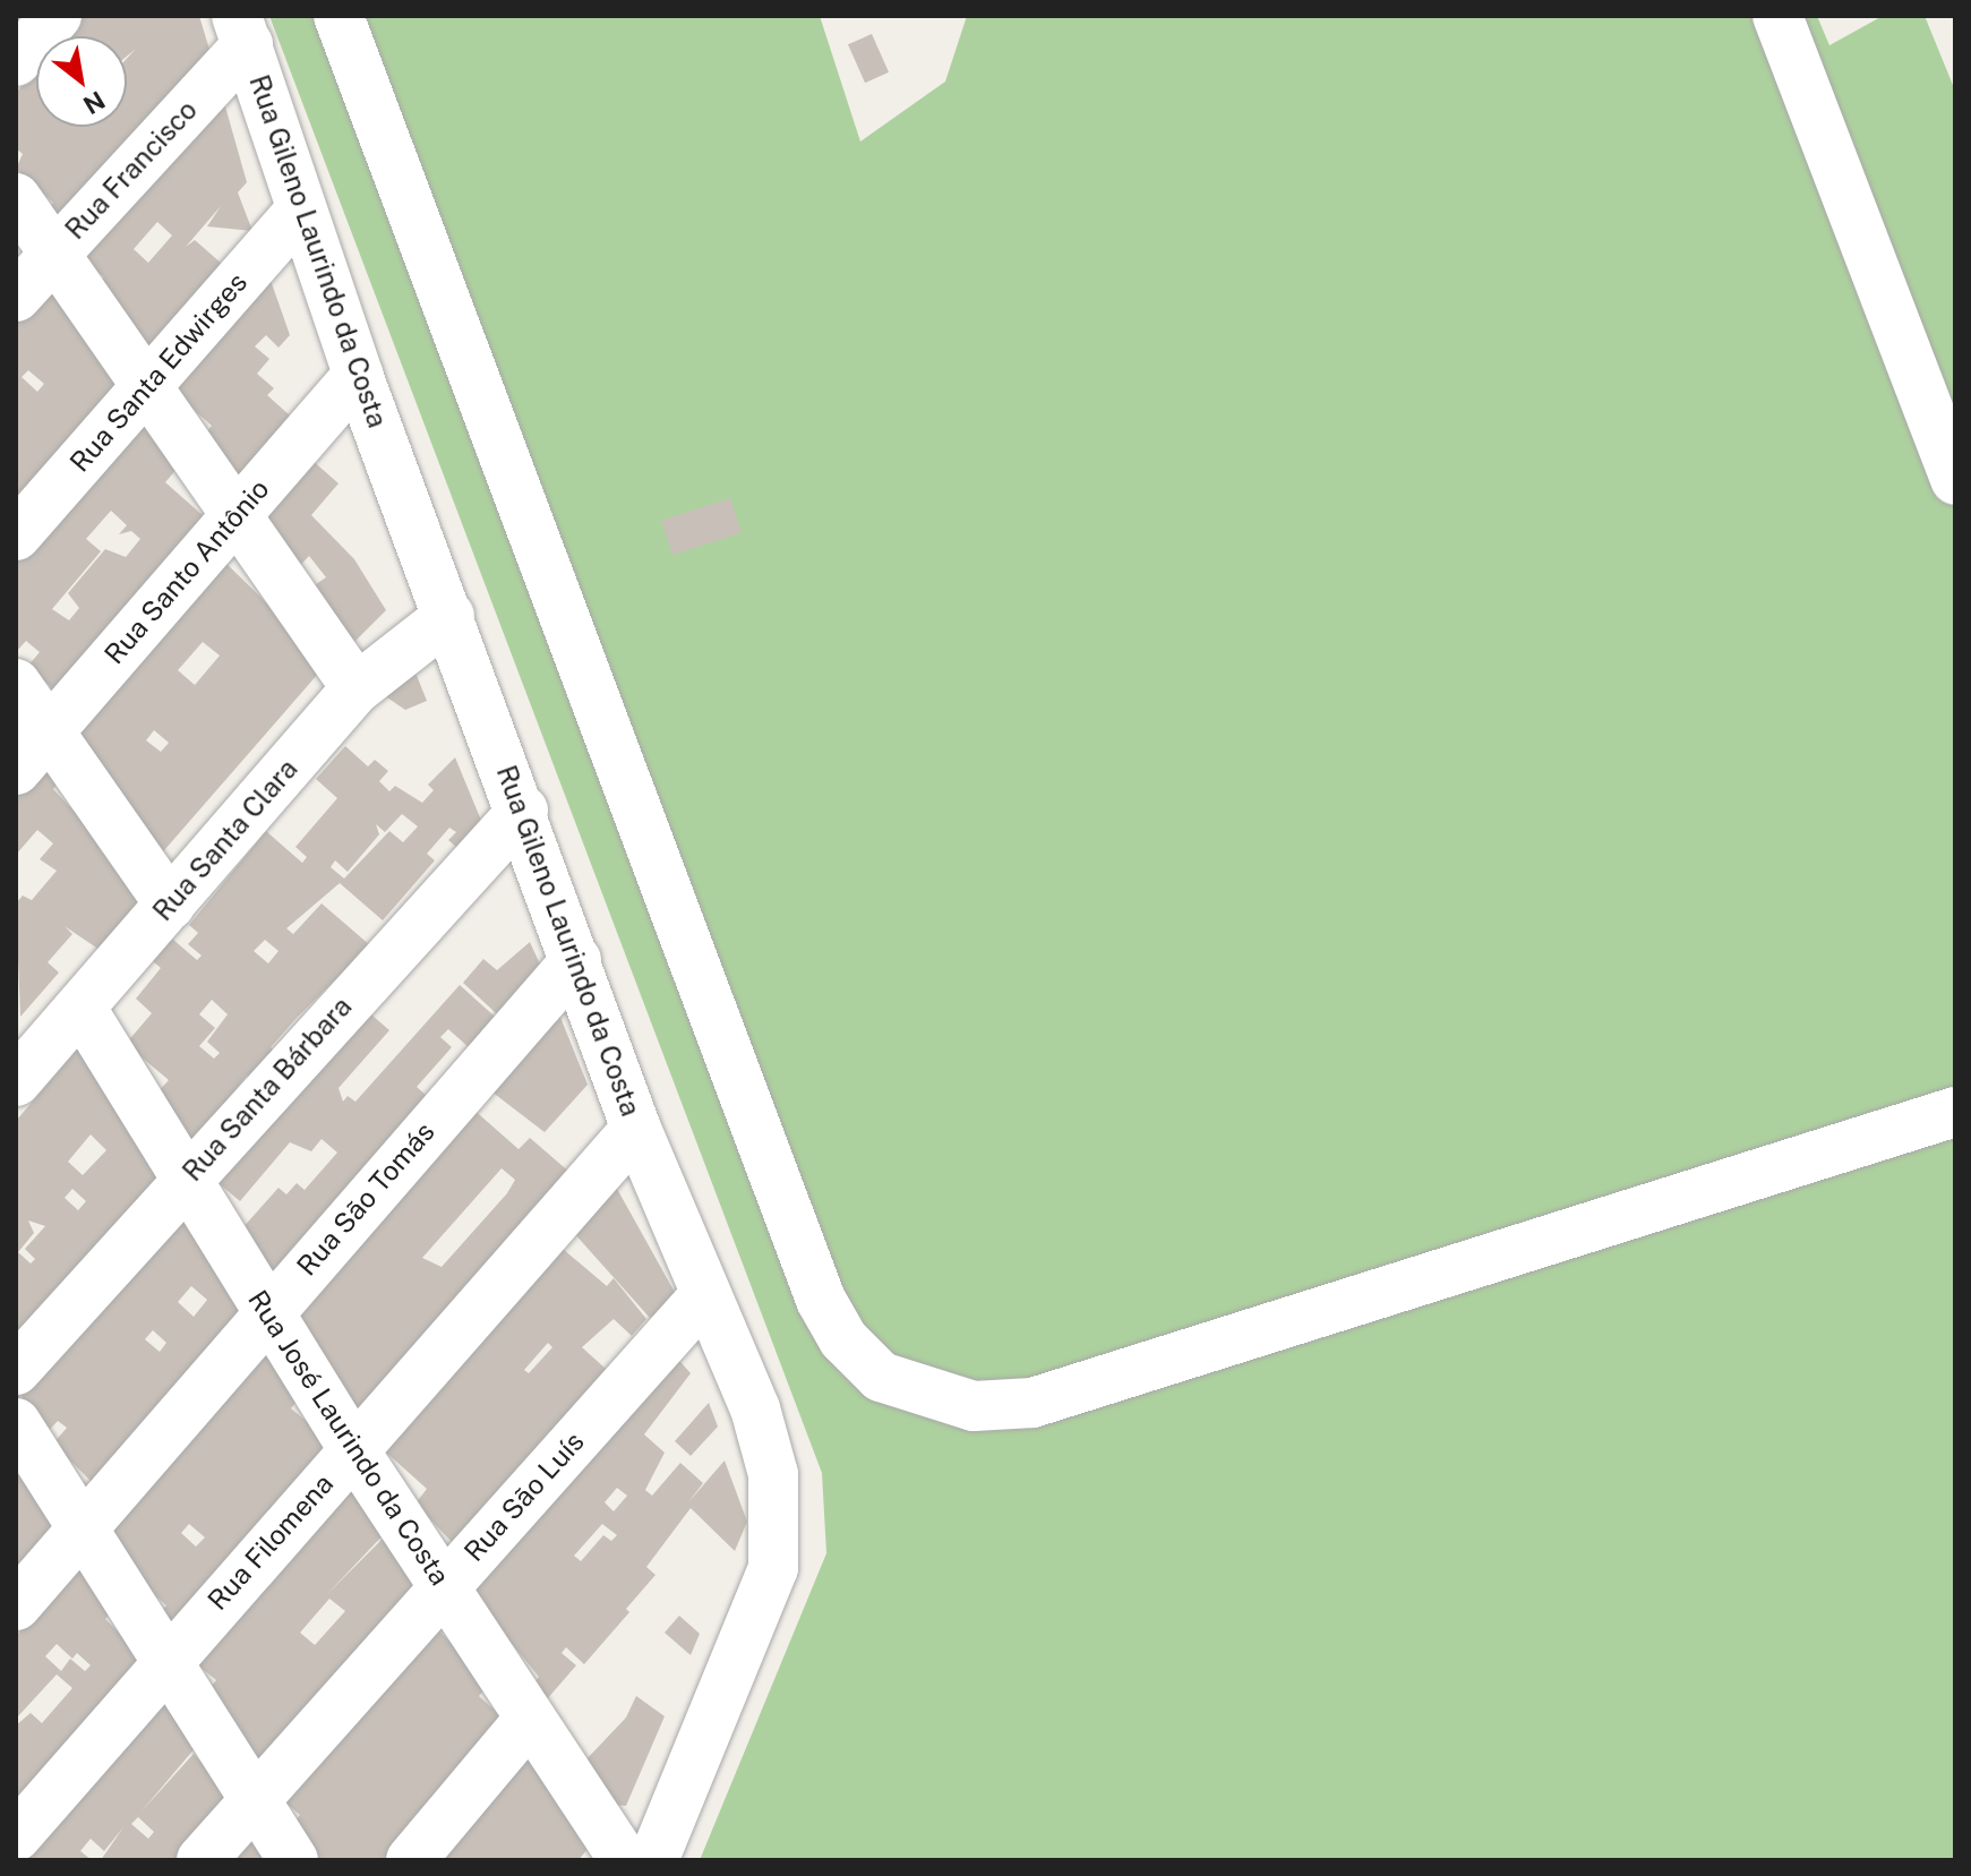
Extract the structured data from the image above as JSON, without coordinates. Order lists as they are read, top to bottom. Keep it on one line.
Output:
{"streets":{"street":["Rua Francisco","Rua Gileno Laurindo da Costa","Rua Santa Edwirges","Rua Santo Antônio","Rua Santa Clara","Rua Santa Bárbara","Rua São Tomás","Rua José Laurindo da Costa","Rua São Luís","Rua Filomena"]},"crossings":[["Rua Francisco","Rua Gileno Laurindo da Costa"],["Rua Gileno Laurindo da Costa","Rua Santa Edwirges"],["Rua Gileno Laurindo da Costa","Rua Santo Antônio"],["Rua Gileno Laurindo da Costa","Rua Santa Clara"],["Rua Gileno Laurindo da Costa","Rua Santa Bárbara"],["Rua Gileno Laurindo da Costa","Rua São Tomás"],["Rua Gileno Laurindo da Costa","Rua São Luís"],["Rua Gileno Laurindo da Costa","Rua Filomena"],["Rua Santa Clara","Rua José Laurindo da Costa"],["Rua Santa Bárbara","Rua José Laurindo da Costa"],["Rua São Tomás","Rua José Laurindo da Costa"],["Rua José Laurindo da Costa","Rua São Luís"],["Rua José Laurindo da Costa","Rua Filomena"]],"north":"bottom right"}
